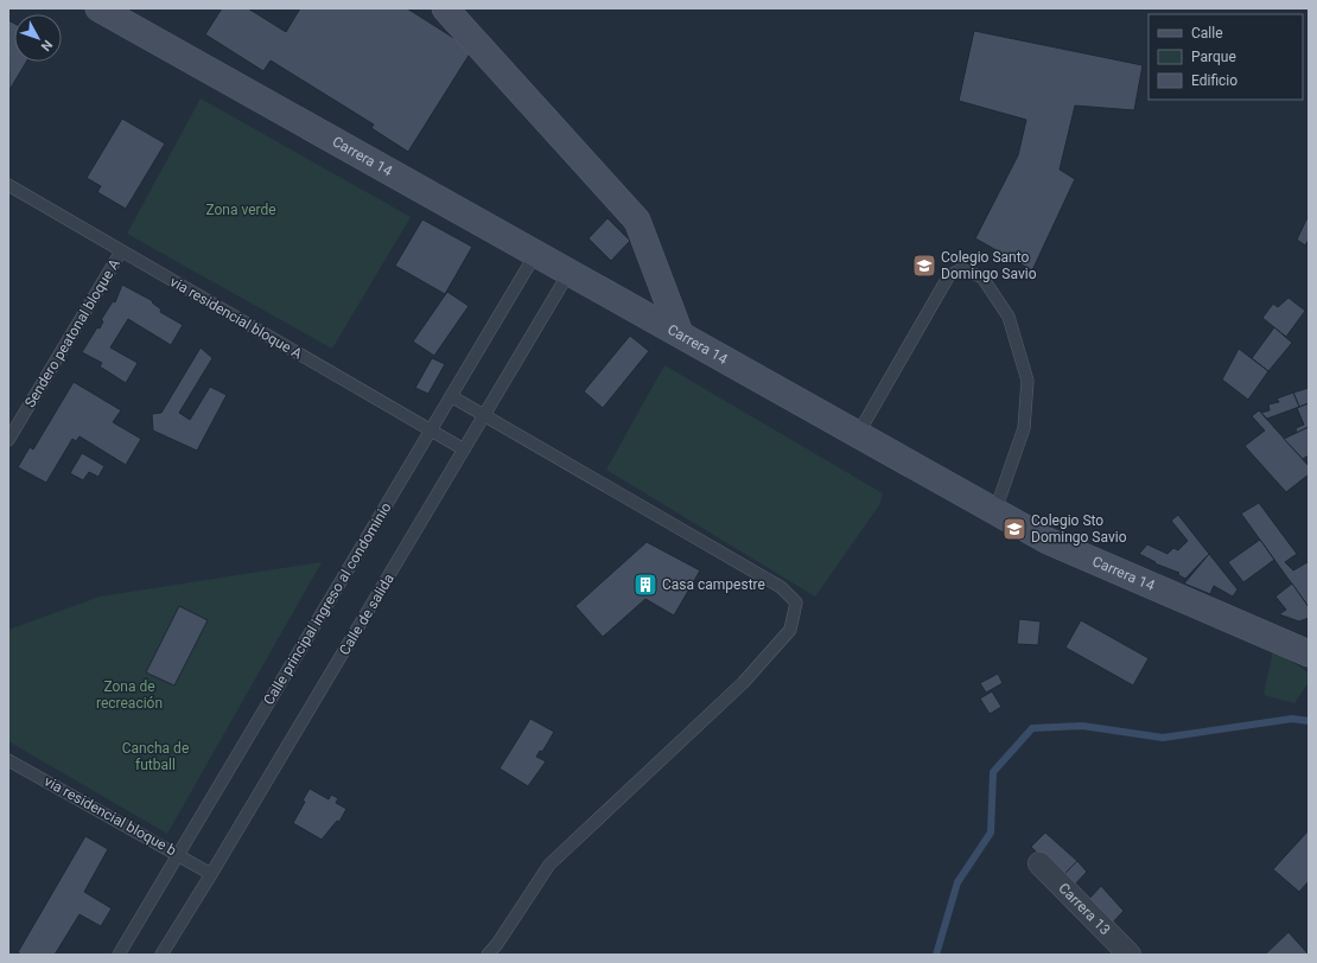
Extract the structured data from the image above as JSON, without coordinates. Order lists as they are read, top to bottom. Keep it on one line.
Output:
{"streets":{"street":["Carrera 14","Carrera 13"],"lane":["via residencial bloque A","Sendero peatonal bloque A","Calle principal ingreso al condominio","Calle de salida","via residencial bloque b"]},"crossings":[["Carrera 14","Calle principal ingreso al condominio"],["Carrera 14","Calle de salida"],["via residencial bloque A","Sendero peatonal bloque A"],["via residencial bloque A","Calle principal ingreso al condominio"],["via residencial bloque A","Calle de salida"],["Calle principal ingreso al condominio","via residencial bloque b"],["Calle de salida","via residencial bloque b"]],"parks":["Zona verde","Zona de recreación","Cancha de futball"],"places":{"school or university":["Colegio Santo Domingo Savio","Colegio Sto Domingo Savio"],"building":["Casa campestre"]},"legend":["Calle","Parque","Edificio"],"north":"bottom right"}
